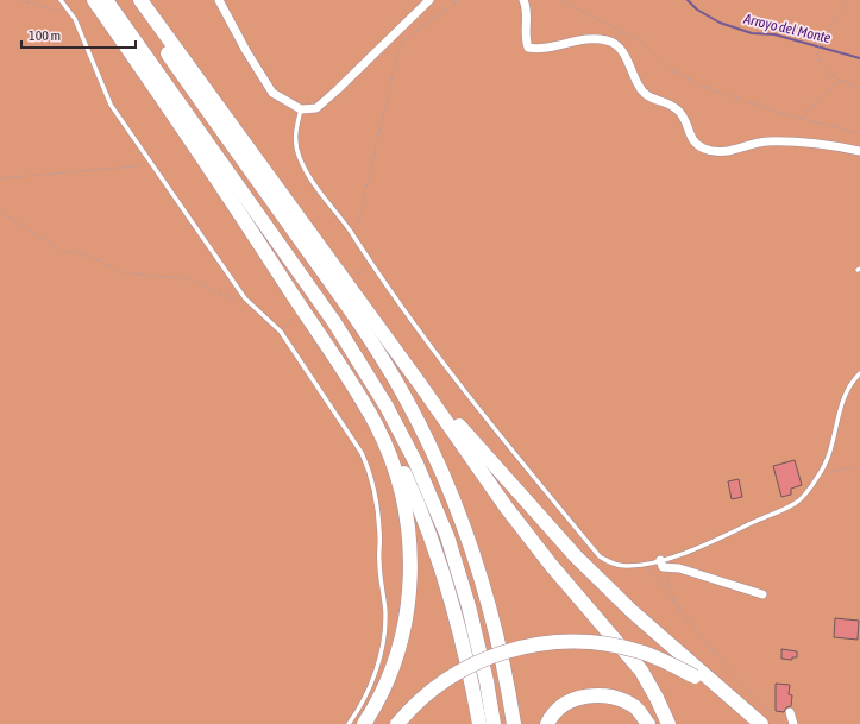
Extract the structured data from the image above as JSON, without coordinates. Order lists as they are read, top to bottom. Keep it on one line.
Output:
{"water":["Arroyo del Monte"],"scale_bar":"100 m"}
